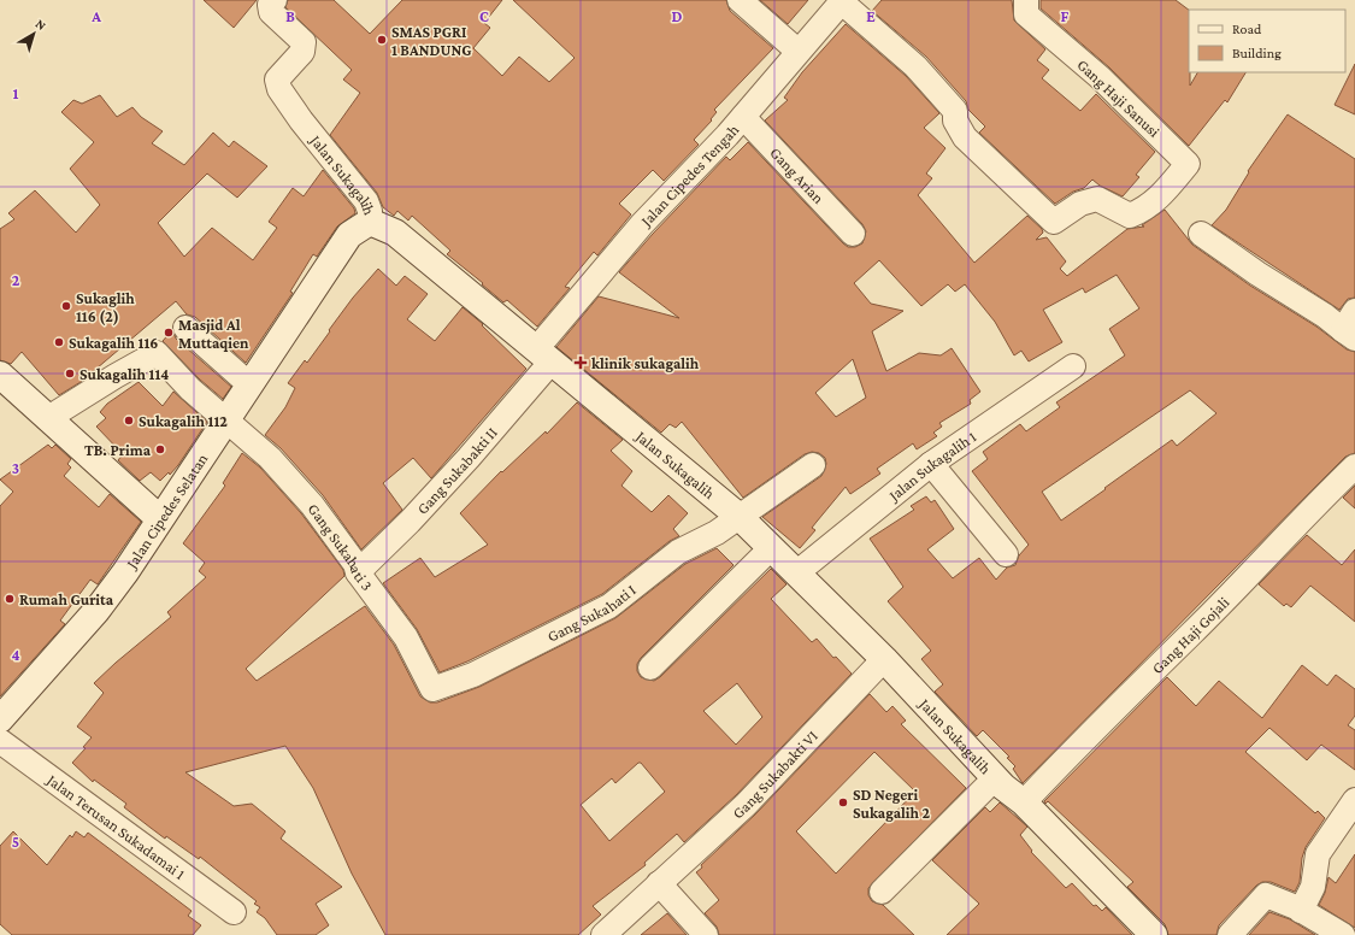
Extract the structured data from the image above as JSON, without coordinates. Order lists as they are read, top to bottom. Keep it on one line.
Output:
{"streets":{"street":["Gang Haji Sanusi","Jalan Cipedes Tengah","Gang Arian","Jalan Sukagalih","Jalan Sukagalih 1","Gang Sukabakti II","Jalan Cipedes Selatan","Gang Sukahati 3","Gang Sukahati I","Gang Haji Gojali","Gang Sukabakti VI","Jalan Terusan Sukadamai 1"]},"crossings":[["Gang Haji Sanusi","Jalan Cipedes Tengah"],["Jalan Cipedes Tengah","Gang Arian"],["Jalan Cipedes Tengah","Jalan Sukagalih"],["Jalan Cipedes Tengah","Gang Sukabakti II"],["Jalan Sukagalih","Jalan Sukagalih 1"],["Jalan Sukagalih","Gang Sukabakti II"],["Jalan Sukagalih","Jalan Cipedes Selatan"],["Jalan Sukagalih","Gang Sukahati I"],["Jalan Sukagalih","Gang Haji Gojali"],["Jalan Sukagalih","Gang Sukabakti VI"],["Gang Sukabakti II","Gang Sukahati 3"],["Jalan Cipedes Selatan","Gang Sukahati 3"],["Gang Sukahati 3","Gang Sukahati I"]],"places":{"other":["SMAS PGRI 1 BANDUNG","Sukaglih 116 (2)","Masjid Al Muttaqien","Sukagalih 116","Sukagalih 114","Sukagalih 112","TB. Prima","Rumah Gurita","SD Negeri Sukagalih 2"],"health":["klinik sukagalih"]},"legend":["Road","Building"],"north":"top right","grid":{"columns":["A","B","C","D","E","F"],"rows":["1","2","3","4","5"]}}
